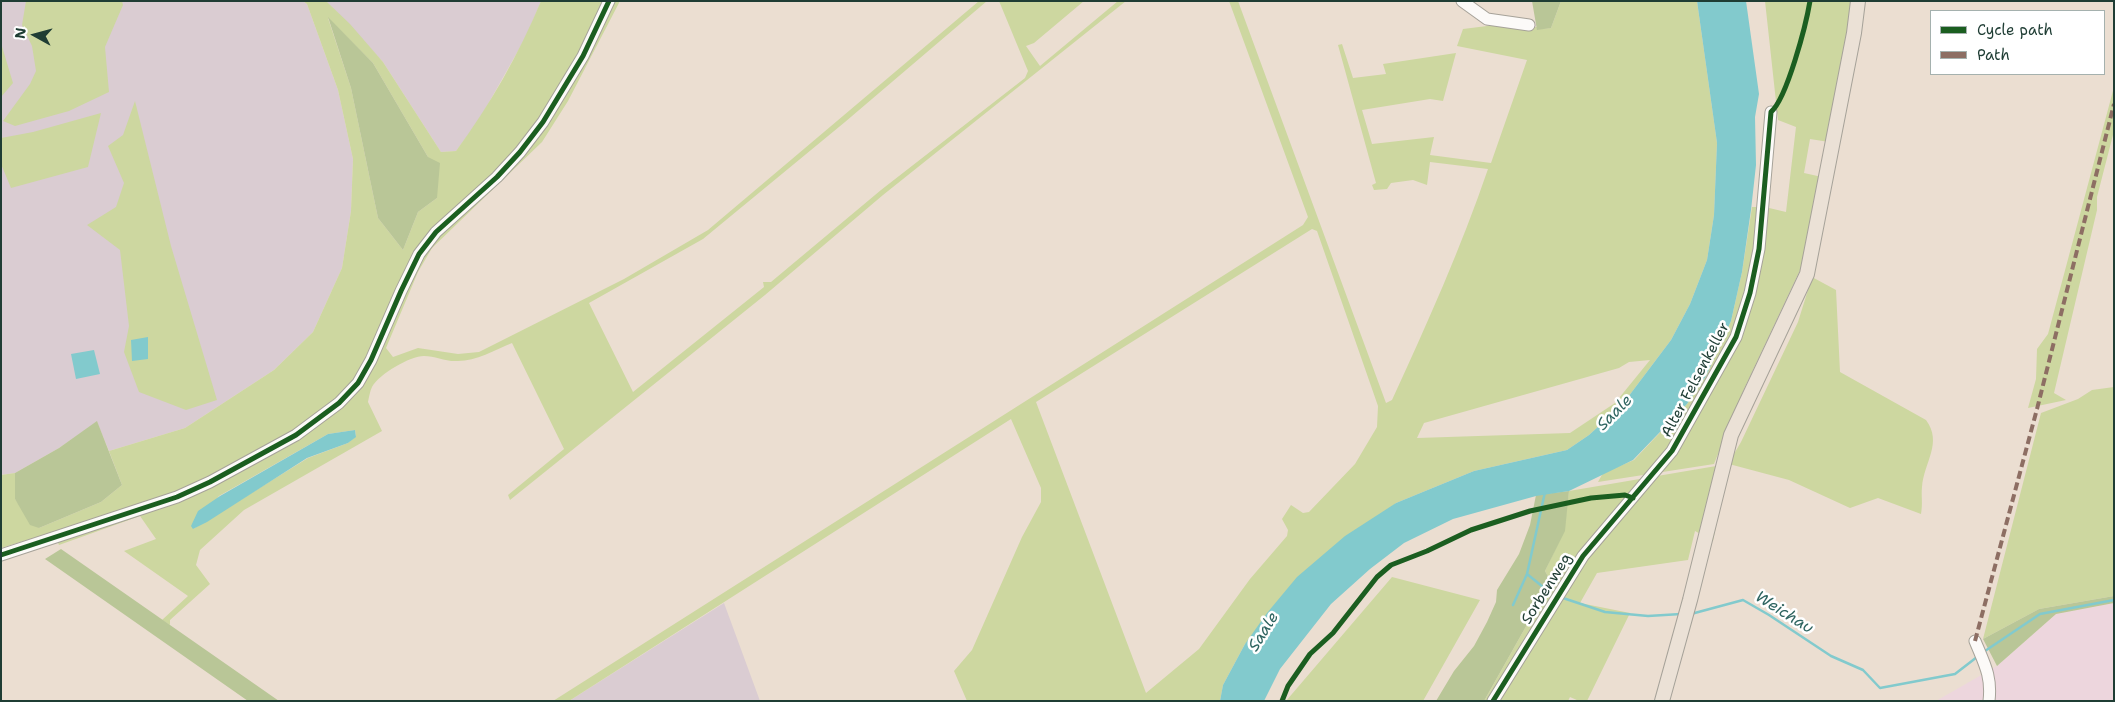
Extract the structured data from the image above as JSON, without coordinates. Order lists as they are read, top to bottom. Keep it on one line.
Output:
{"streets":{"street":["Alter Felsenkeller","Sorbenweg"]},"crossings":[["Alter Felsenkeller","Sorbenweg"]],"water":["Saale","Weichau"],"legend":["Cycle path","Path"],"north":"left"}
